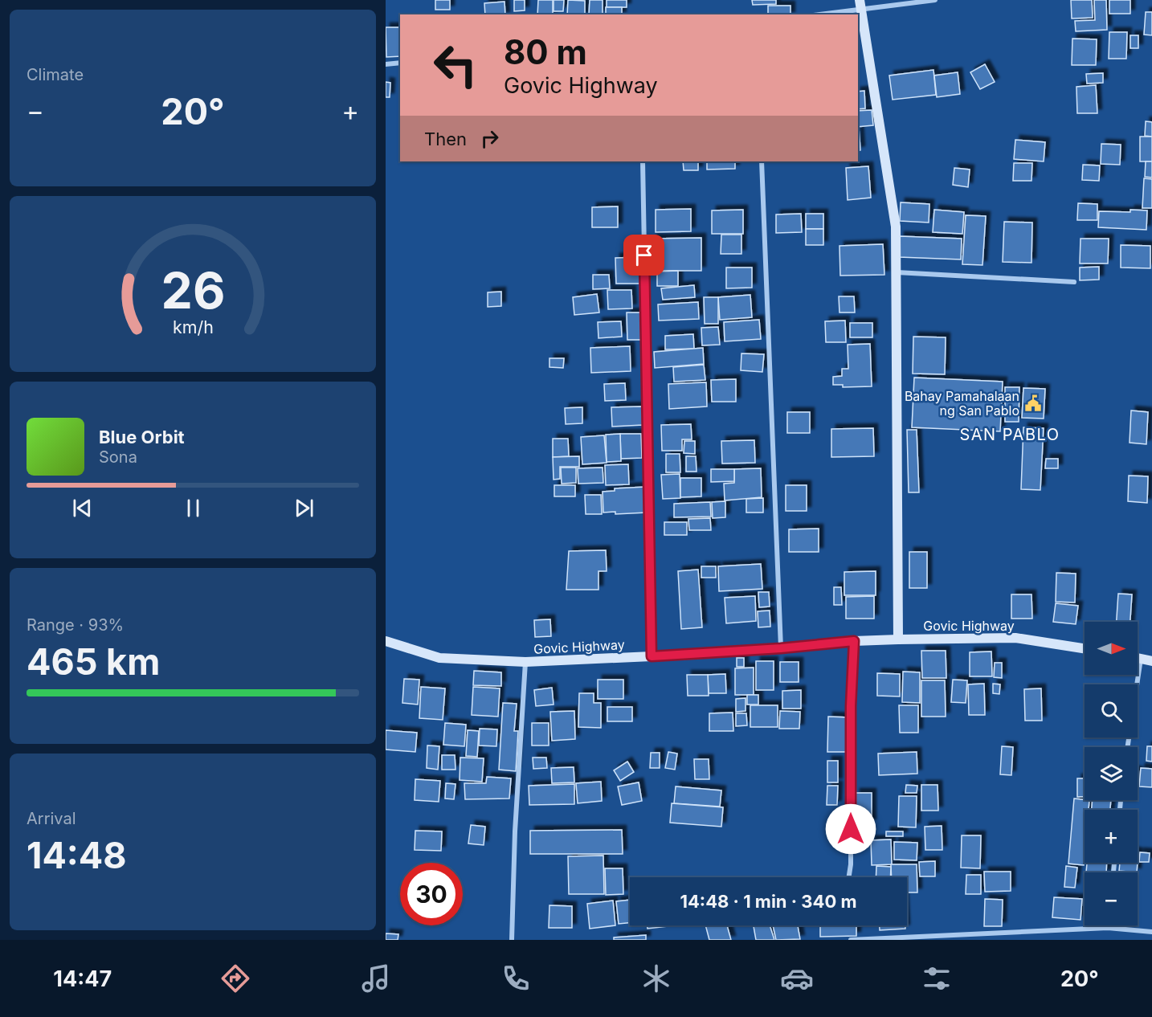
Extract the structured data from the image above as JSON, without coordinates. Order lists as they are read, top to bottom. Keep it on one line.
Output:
{"streets":{"main road":["Govic Highway"]},"districts":["SAN PABLO"],"places":{"public building":["Bahay Pamahalaan ng San Pablo"]},"north":"right","page":{"tile":["Climate",["Range · 93%","465 km"],["Arrival","14:48"]],"turn":["80 m","Govic Highway"],"heat":["−","20°","+"],"then":"Then","song":["Blue Orbit","Sona"],"map_buttons":["+","−"],"limit":"30","trip":"14:48 · 1 min · 340 m","tabs":["14:47","20°"],"gauge":["26","km/h"]}}
